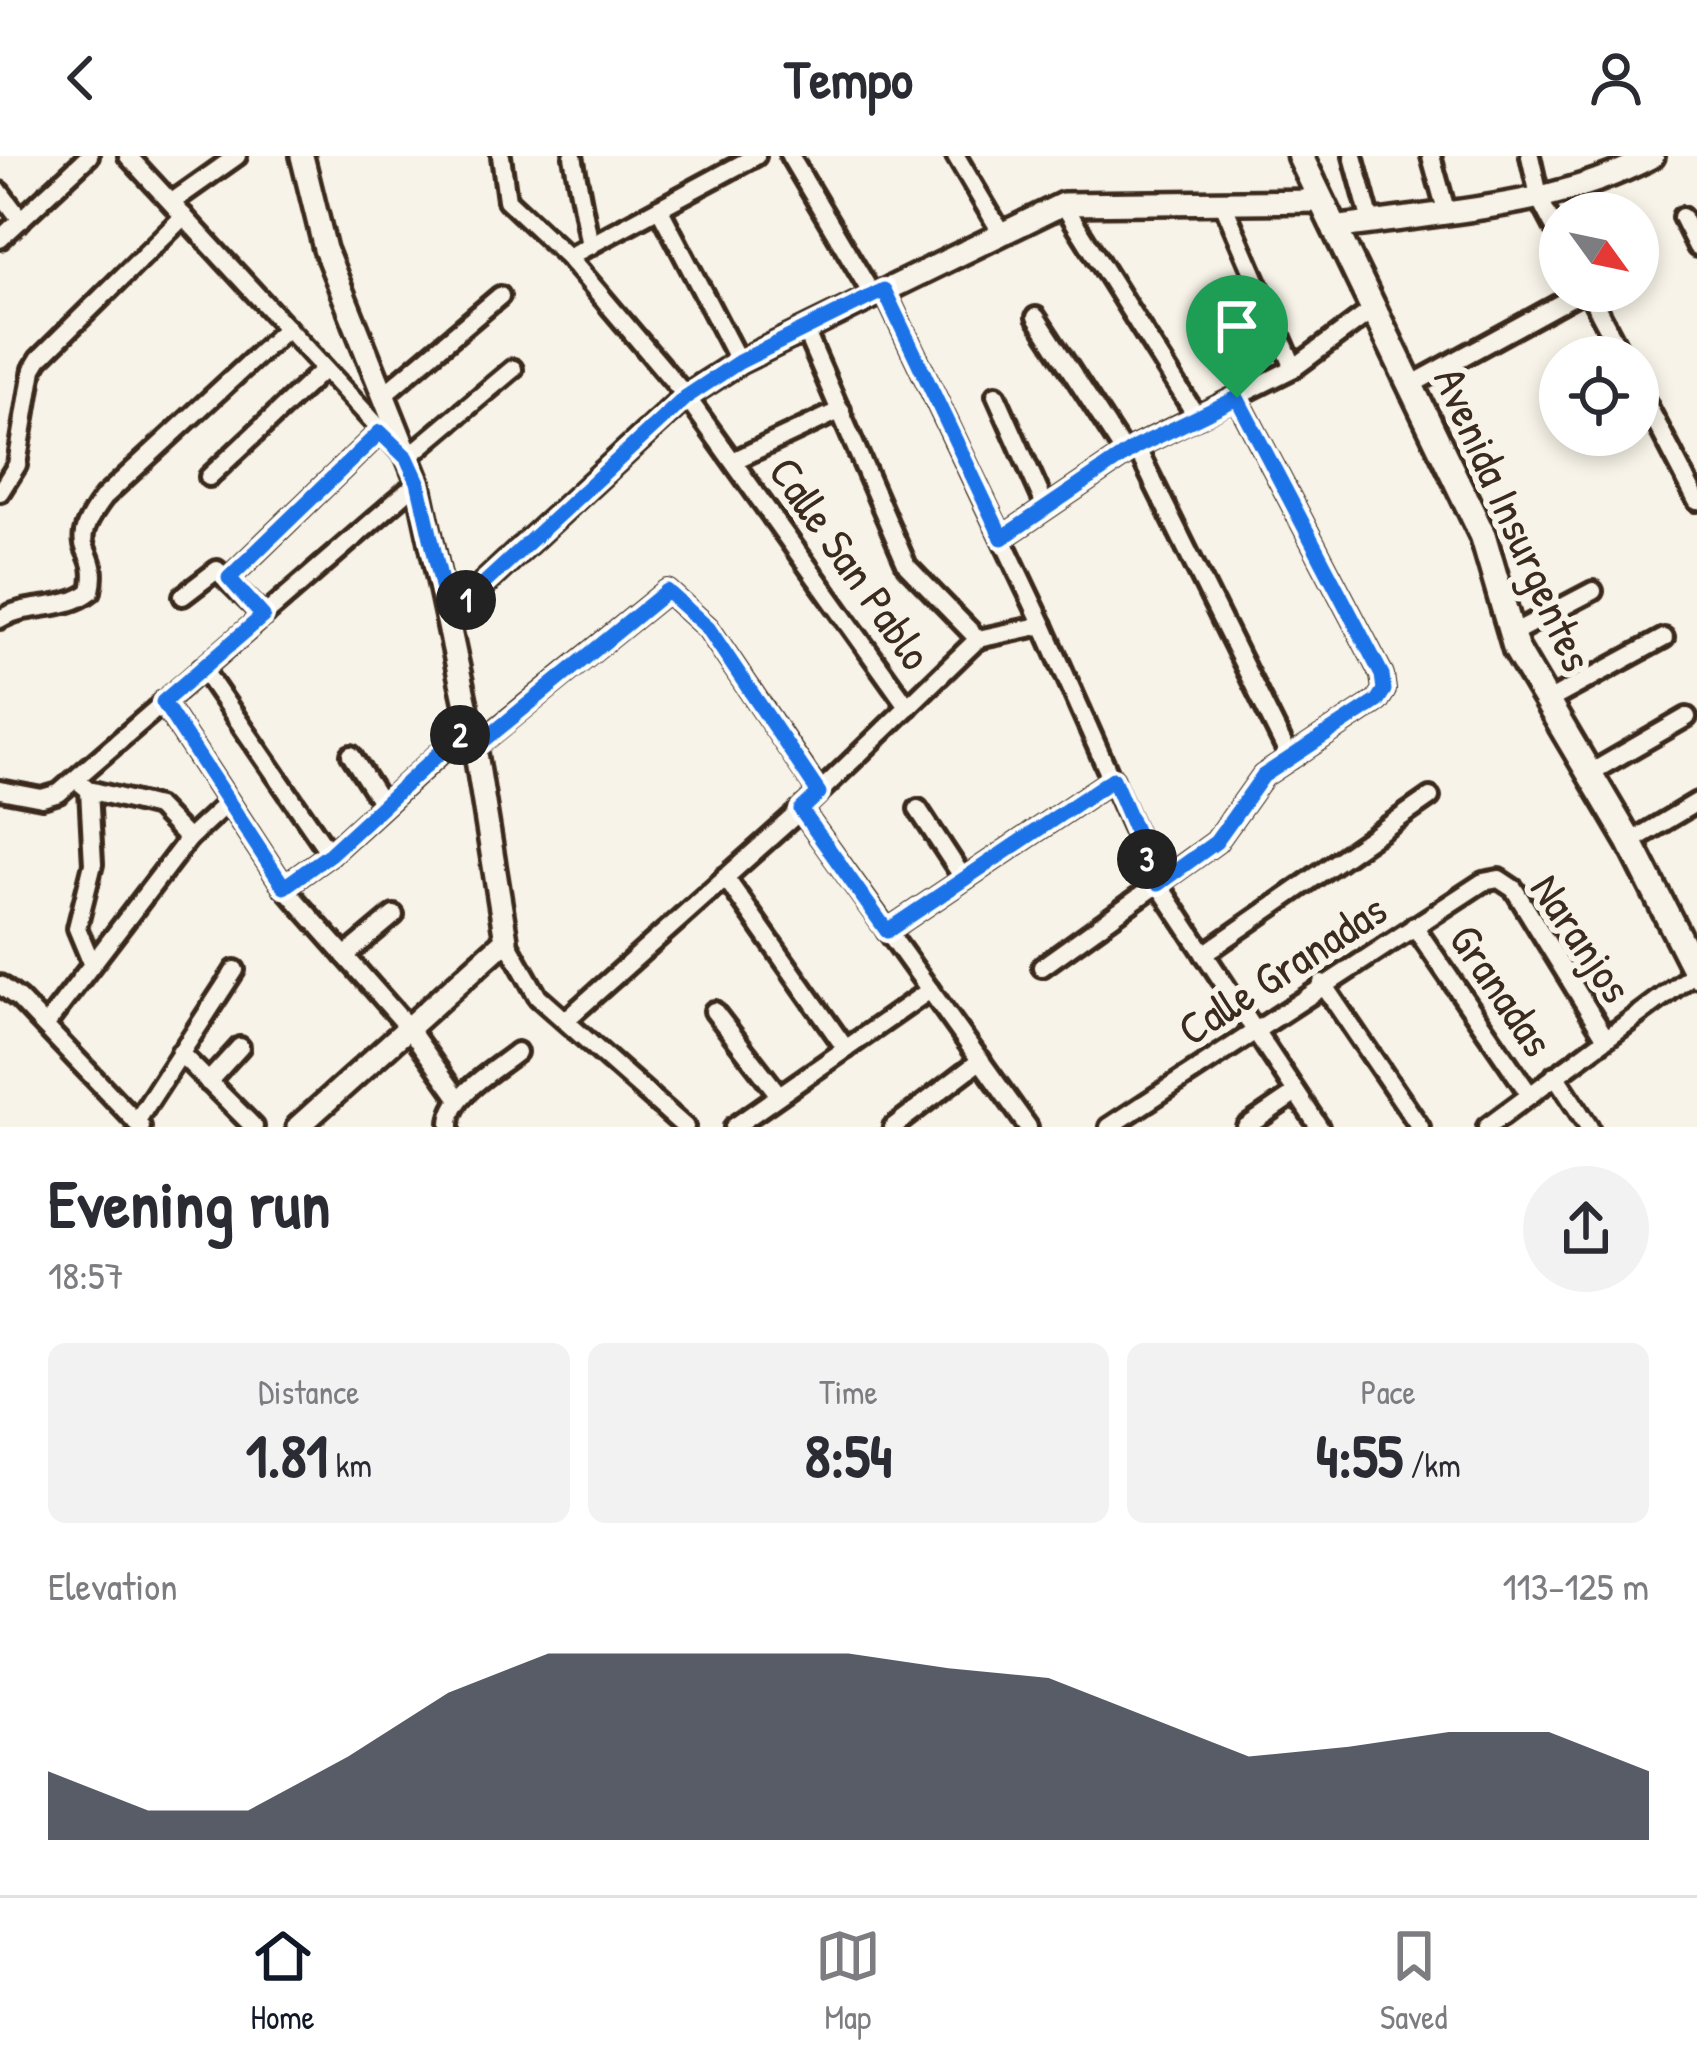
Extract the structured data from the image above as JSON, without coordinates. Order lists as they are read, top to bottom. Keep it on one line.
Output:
{"streets":{"main road":["Avenida Insurgentes"],"street":["Calle San Pablo","Naranjos","Calle Granadas","Granadas"]},"crossings":[["Naranjos","Calle Granadas"],["Calle Granadas","Granadas"]],"north":"bottom right","page":{"header":"Tempo","pins":["1","2","3"],"heading":["Evening run","18:57"],"stats":[["Distance","1.81 km"],["Time","8:54"],["Pace","4:55 /km"]],"chart":["Elevation","113–125 m"],"tabs":["Home","Map","Saved"]}}
